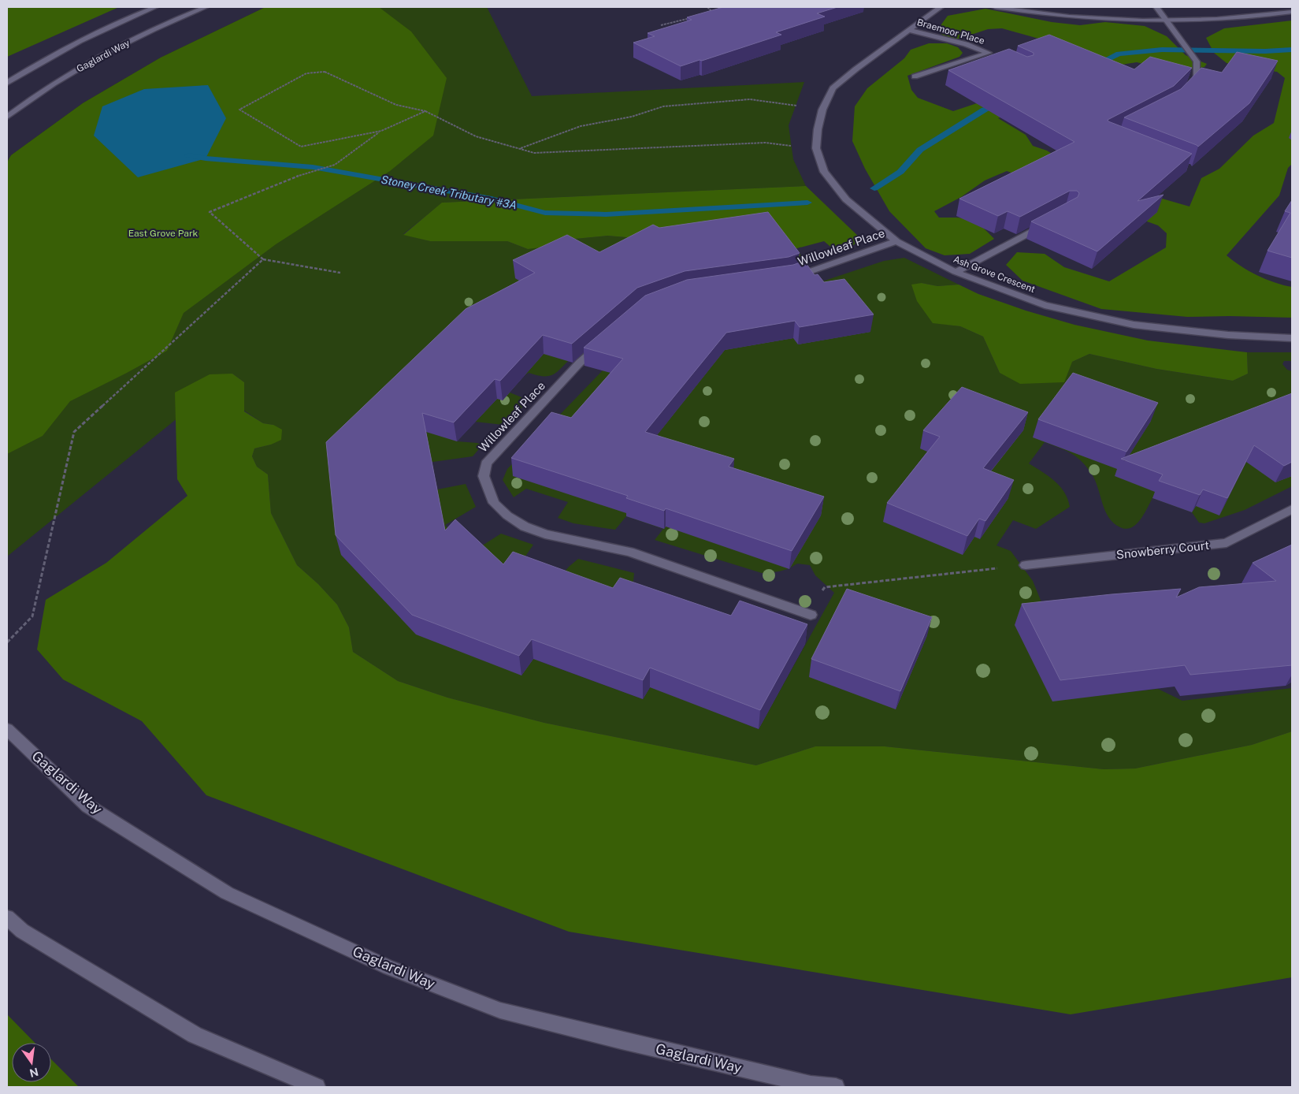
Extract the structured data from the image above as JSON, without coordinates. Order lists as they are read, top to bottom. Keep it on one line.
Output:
{"streets":{"street":["Braemoor Place","Gaglardi Way","Willowleaf Place","Ash Grove Crescent","Snowberry Court"]},"crossings":[["Braemoor Place","Ash Grove Crescent"],["Willowleaf Place","Ash Grove Crescent"]],"water":["Stoney Creek Tributary #3A"],"parks":["East Grove Park"],"north":"bottom"}
